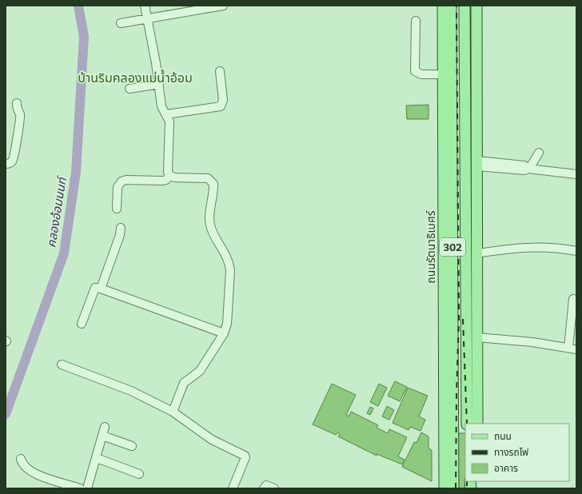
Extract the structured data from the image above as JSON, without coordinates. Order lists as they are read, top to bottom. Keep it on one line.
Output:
{"streets":{"main road":["ถนนรัตนาธิเบศร์","302"]},"districts":["บ้านริมคลองแม่น้ำอ้อม"],"water":["คลองอ้อมนนท์"],"legend":["ถนน","ทางรถไฟ","อาคาร"]}
